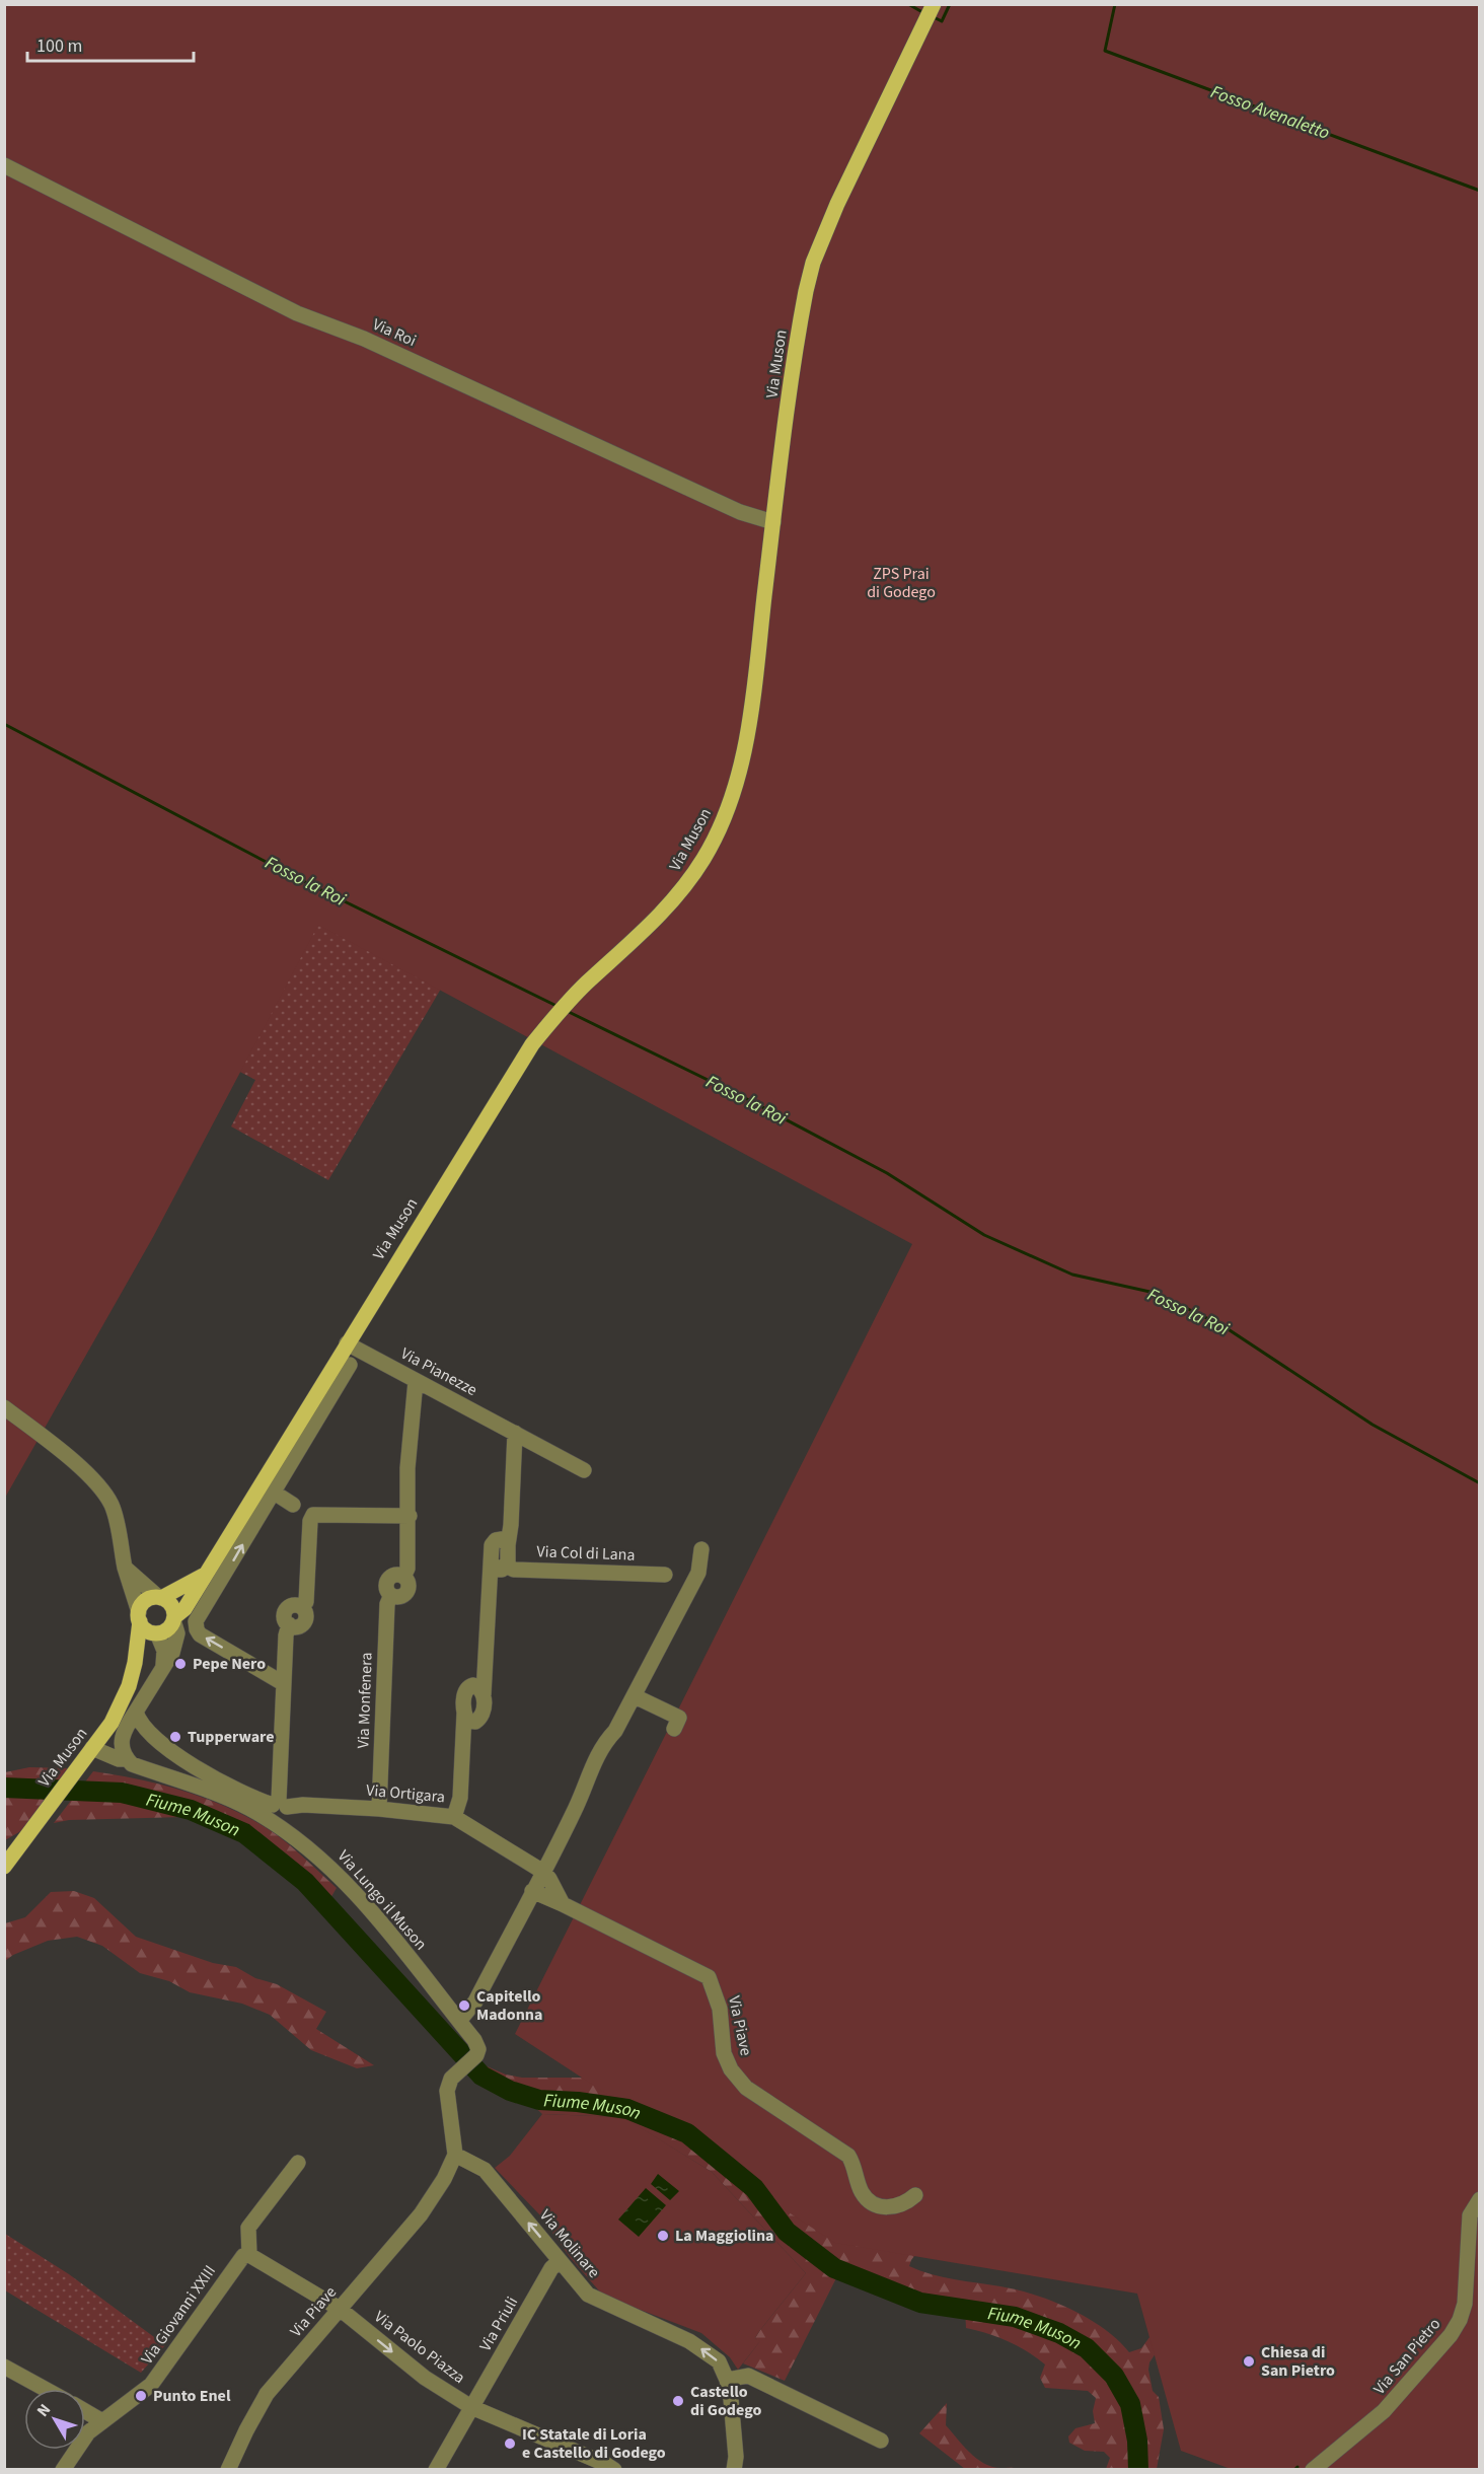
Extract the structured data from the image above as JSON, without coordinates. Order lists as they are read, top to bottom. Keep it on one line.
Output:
{"streets":{"main road":["Via Muson"],"street":["Via Roi","Via Pianezze","Via Col di Lana","Via Monfenera","Via Ortigara","Via Lungo il Muson","Via Piave","Via Molinare","Via Giovanni XXIII","Via Priuli","Via Paolo Piazza","Via San Pietro"]},"crossings":[["Via Roi","Via Muson"],["Via Muson","Via Pianezze"],["Via Muson","Via Lungo il Muson"],["Via Pianezze","Via Monfenera"],["Via Monfenera","Via Ortigara"],["Via Lungo il Muson","Via Piave"],["Via Piave","Via Molinare"],["Via Piave","Via Paolo Piazza"],["Via Molinare","Via Priuli"],["Via Priuli","Via Paolo Piazza"]],"one_way":["Via Molinare","Via Paolo Piazza"],"water":["Fosso Avenaletto","Fosso la Roi","Fiume Muson"],"parks":["ZPS Prai di Godego"],"places":["Pepe Nero","Tupperware","Capitello Madonna","La Maggiolina","Chiesa di San Pietro","Punto Enel","Castello di Godego","IC Statale di Loria e Castello di Godego"],"scale_bar":"100 m","north":"top left"}
